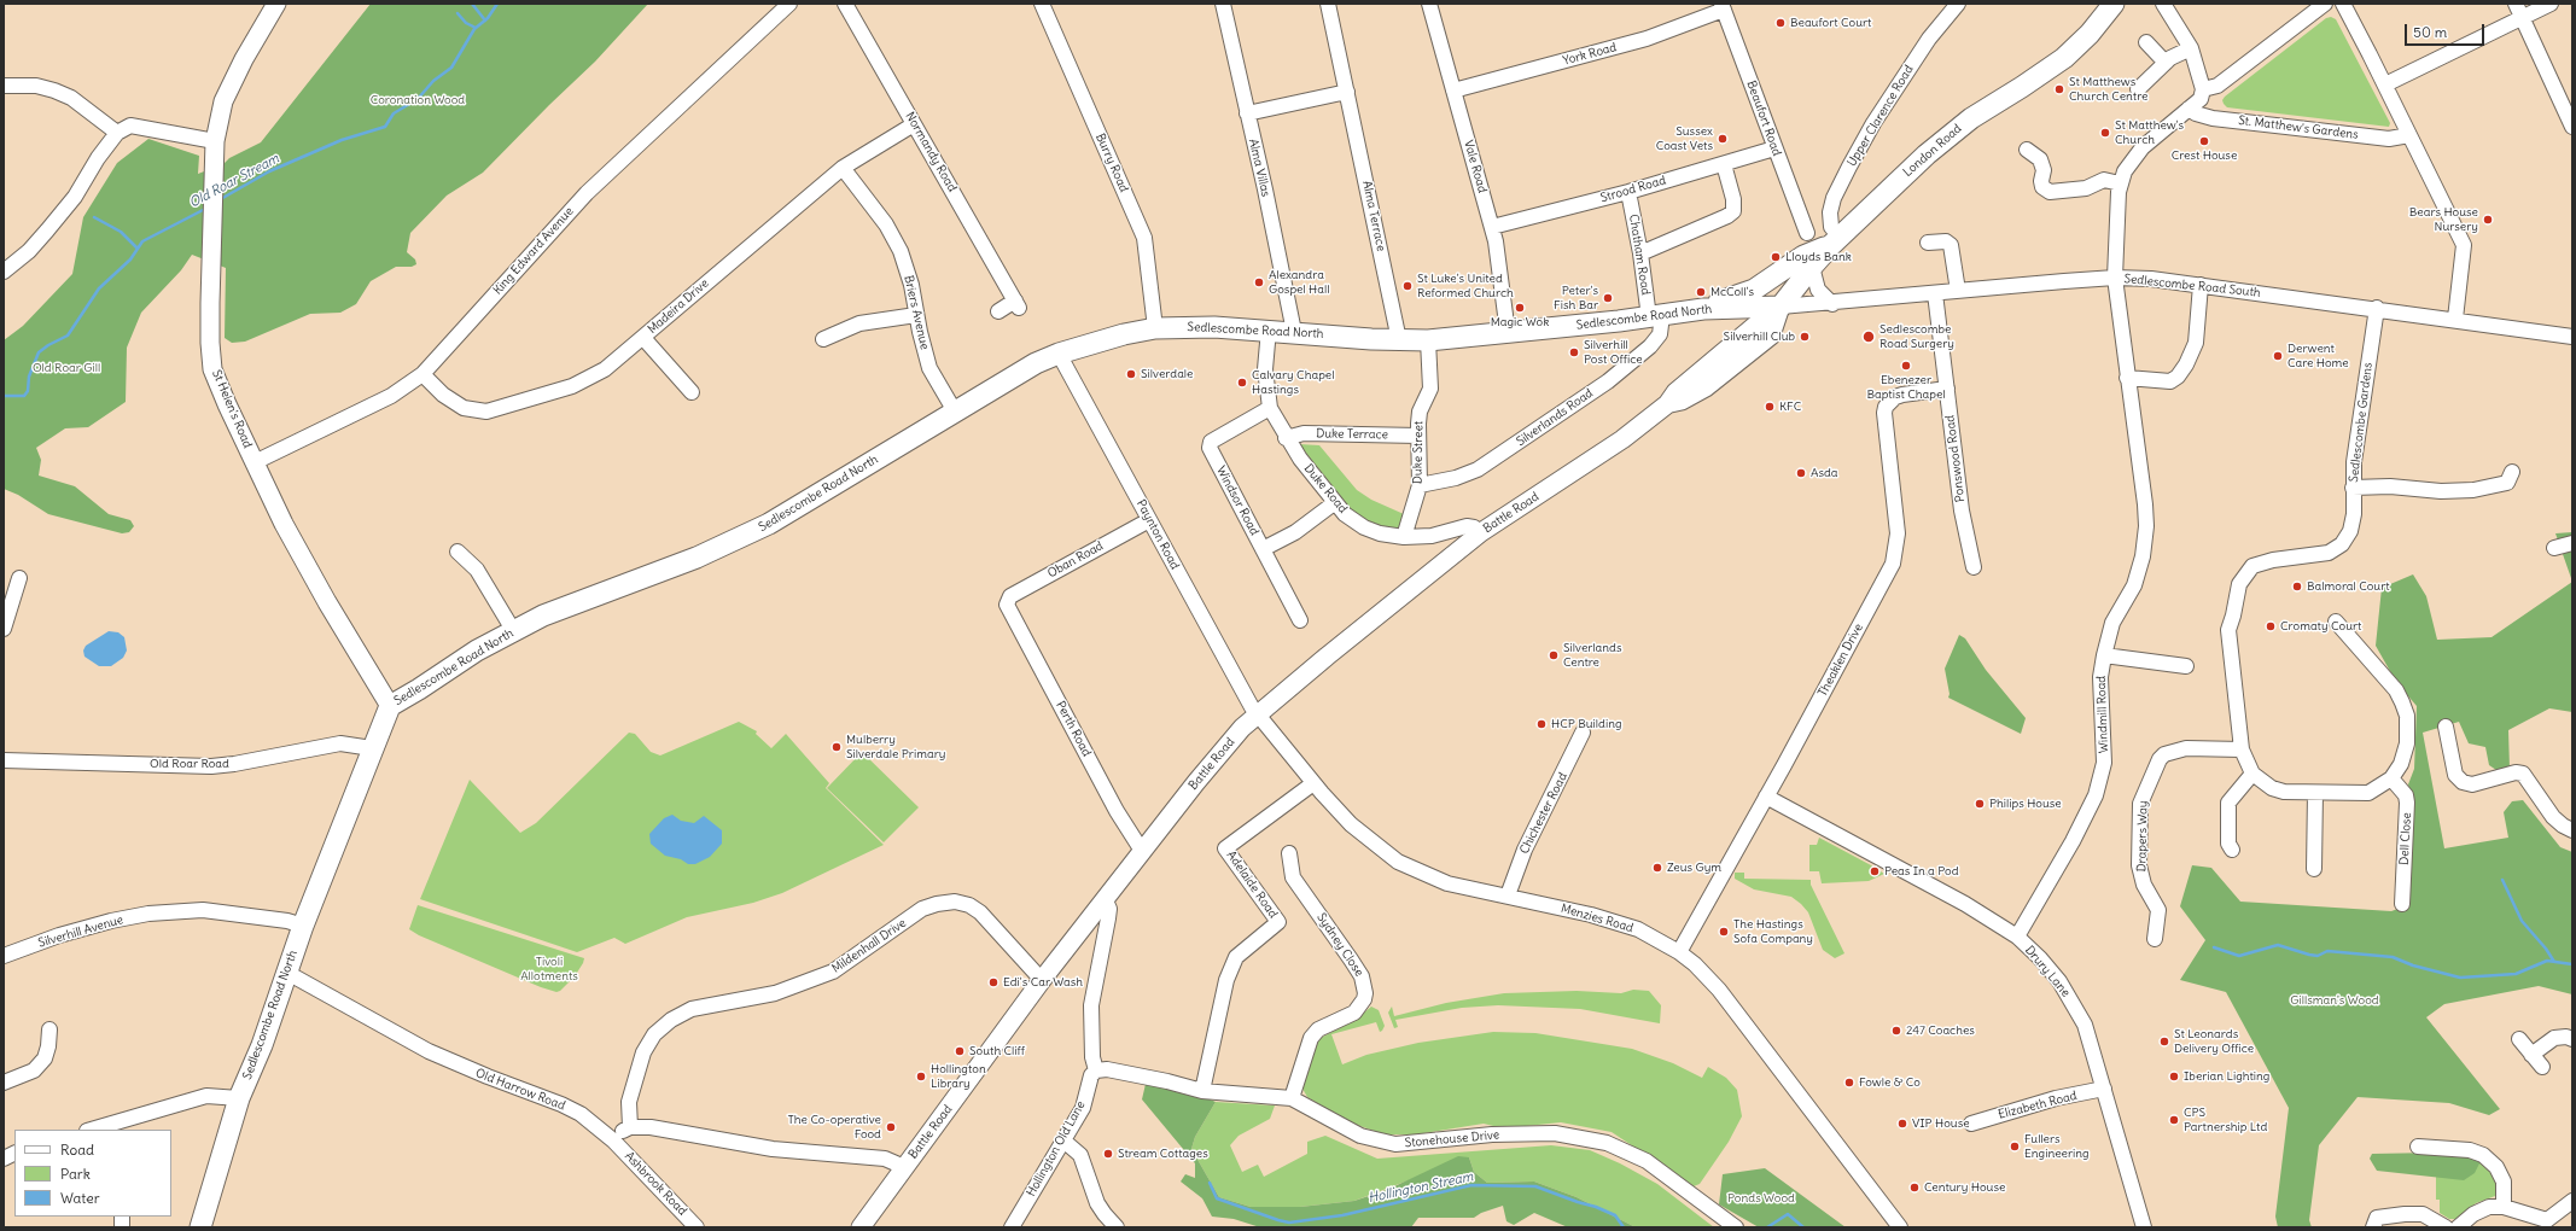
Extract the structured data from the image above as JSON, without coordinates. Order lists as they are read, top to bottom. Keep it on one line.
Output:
{"streets":{"highway":["London Road","Sedlescombe Road North"],"main road":["St Helen's Road","Battle Road"],"street":["York Road","Upper Clarence Road","Beaufort Road","St. Matthew's Gardens","Normandy Road","Burry Road","Vale Road","Alma Villas","Strood Road","Alma Terrace","King Edward Avenue","Chatham Road","Sedlescombe Road South","Madeira Drive","Briers Avenue","Silverlands Road","Sedlescombe Gardens","Duke Terrace","Duke Street","Ponswood Road","Duke Road","Windsor Road","Paynton Road","Oban Road","Theaklen Drive","Windmill Road","Perth Road","Old Roar Road","Chichester Road","Drapers Way","Dell Close","Adelaide Road","Menzies Road","Silverhill Avenue","Sydney Close","Mildenhall Drive","Drury Lane","Old Harrow Road","Elizabeth Road","Stonehouse Drive","Hollington Old Lane","Ashbrook Road"]},"crossings":[["York Road","Beaufort Road"],["York Road","Vale Road"],["Upper Clarence Road","London Road"],["Beaufort Road","Strood Road"],["London Road","Sedlescombe Road South"],["London Road","Sedlescombe Road North"],["London Road","Battle Road"],["Normandy Road","Madeira Drive"],["Burry Road","Sedlescombe Road North"],["Vale Road","Strood Road"],["Vale Road","Sedlescombe Road North"],["Alma Villas","Sedlescombe Road North"],["Strood Road","Chatham Road"],["Alma Terrace","Sedlescombe Road North"],["King Edward Avenue","Madeira Drive"],["King Edward Avenue","St Helen's Road"],["Chatham Road","Sedlescombe Road North"],["Chatham Road","Silverlands Road"],["Sedlescombe Road South","Sedlescombe Road North"],["Sedlescombe Road South","Sedlescombe Gardens"],["Sedlescombe Road South","Ponswood Road"],["Sedlescombe Road South","Battle Road"],["Sedlescombe Road South","Windmill Road"],["Madeira Drive","Briers Avenue"],["Briers Avenue","Sedlescombe Road North"],["Sedlescombe Road North","St Helen's Road"],["Sedlescombe Road North","Silverlands Road"],["Sedlescombe Road North","Duke Street"],["Sedlescombe Road North","Duke Road"],["Sedlescombe Road North","Battle Road"],["Sedlescombe Road North","Paynton Road"],["Sedlescombe Road North","Old Roar Road"],["Sedlescombe Road North","Silverhill Avenue"],["Sedlescombe Road North","Old Harrow Road"],["Silverlands Road","Duke Street"],["Sedlescombe Gardens","Drapers Way"],["Sedlescombe Gardens","Dell Close"],["Duke Terrace","Duke Street"],["Duke Terrace","Duke Road"],["Duke Street","Duke Road"],["Ponswood Road","Theaklen Drive"],["Duke Road","Windsor Road"],["Duke Road","Battle Road"],["Battle Road","Paynton Road"],["Battle Road","Perth Road"],["Battle Road","Menzies Road"],["Battle Road","Mildenhall Drive"],["Paynton Road","Oban Road"],["Paynton Road","Menzies Road"],["Oban Road","Perth Road"],["Theaklen Drive","Menzies Road"],["Theaklen Drive","Drury Lane"],["Windmill Road","Drury Lane"],["Chichester Road","Menzies Road"],["Adelaide Road","Menzies Road"],["Adelaide Road","Stonehouse Drive"],["Sydney Close","Stonehouse Drive"],["Drury Lane","Elizabeth Road"],["Old Harrow Road","Ashbrook Road"],["Stonehouse Drive","Hollington Old Lane"]],"water":["Old Roar Stream","Hollington Stream"],"parks":["Coronation Wood","Old Roar Gill","Tivoli Allotments","Gillsman's Wood","Ponds Wood"],"places":["Beaufort Court","St Matthews Church Centre","St Matthew's Church","Sussex Coast Vets","Crest House","Bears House Nursery","Lloyds Bank","Alexandra Gospel Hall","St Luke's United Reformed Church","McColl's","Peter's Fish Bar","Magic Wok","Silverhill Club","Sedlescombe Road Surgery","Silverhill Post Office","Derwent Care Home","Ebenezer Baptist Chapel","Silverdale","Calvary Chapel Hastings","KFC","Asda","Balmoral Court","Cromaty Court","Silverlands Centre","HCP Building","Mulberry Silverdale Primary","Philips House","Zeus Gym","Peas In a Pod","The Hastings Sofa Company","Edi's Car Wash","247 Coaches","St Leonards Delivery Office","South Cliff","Hollington Library","Iberian Lighting","Fowle & Co","CPS Partnership Ltd","VIP House","The Co-operative Food","Fullers Engineering","Stream Cottages","Century House"],"legend":["Road","Park","Water"],"scale_bar":"50 m"}
